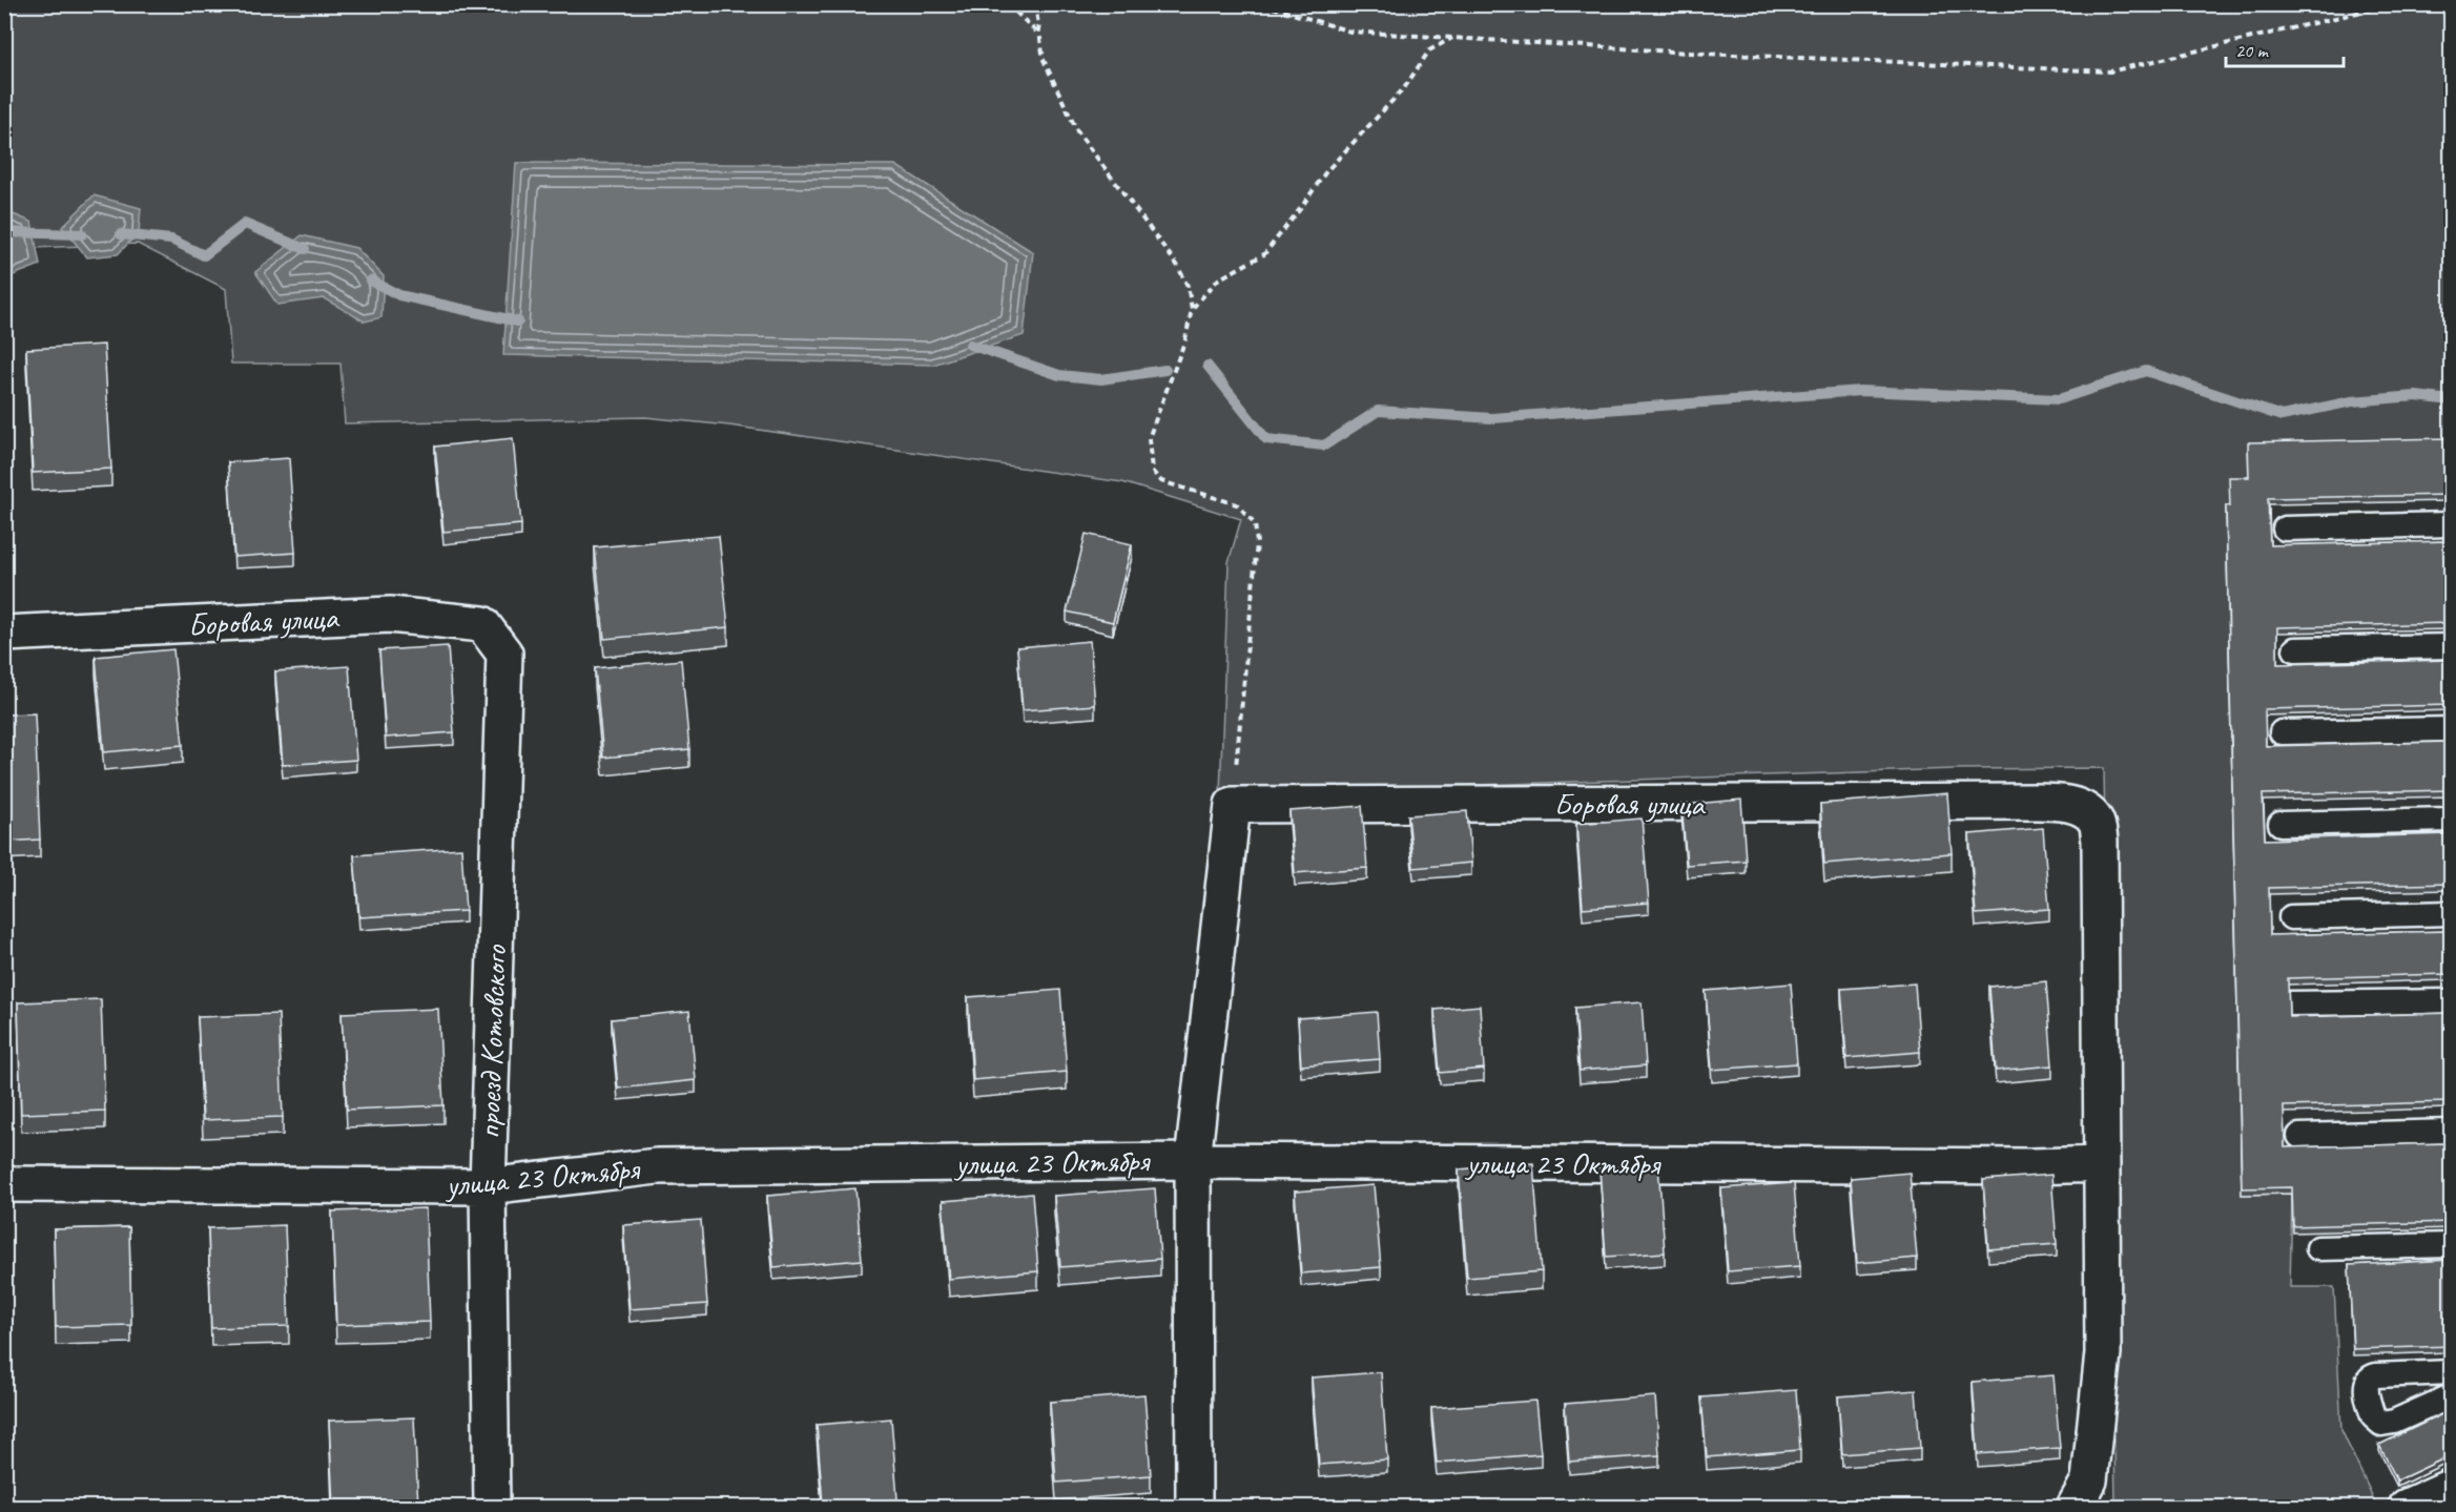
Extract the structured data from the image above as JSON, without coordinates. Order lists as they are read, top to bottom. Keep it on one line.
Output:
{"streets":{"street":["Боровая улица","проезд Котовского","улица 23 Октября"]},"crossings":[["Боровая улица","проезд Котовского"],["Боровая улица","улица 23 Октября"],["проезд Котовского","улица 23 Октября"]],"scale_bar":"20 m"}
